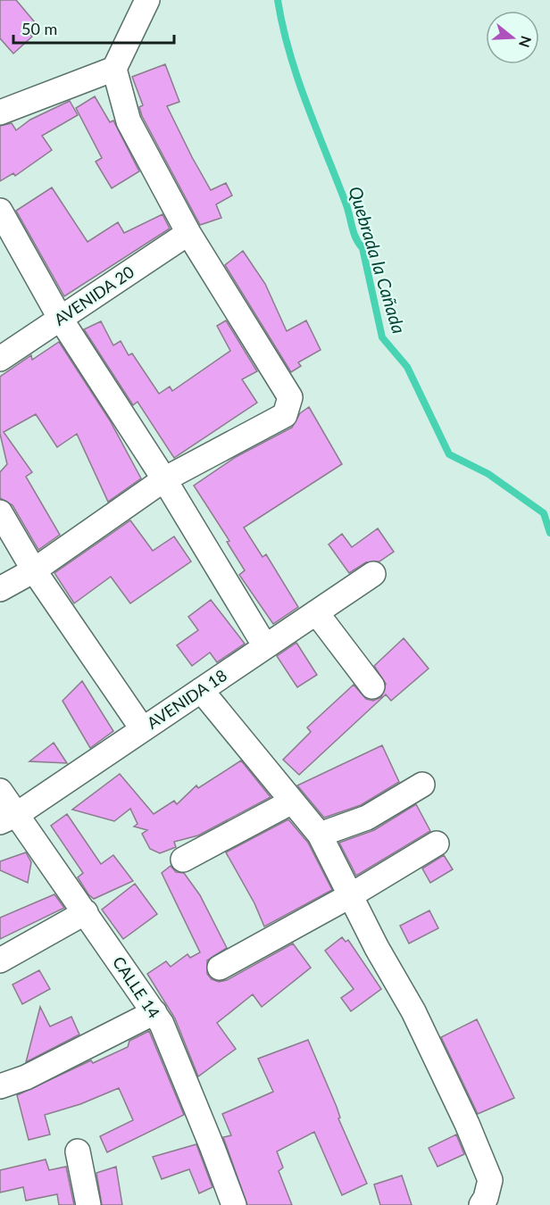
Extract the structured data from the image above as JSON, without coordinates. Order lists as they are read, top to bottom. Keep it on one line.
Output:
{"streets":{"street":["AVENIDA 20","AVENIDA 18","CALLE 14"]},"crossings":[["AVENIDA 18","CALLE 14"]],"water":["Quebrada la Cañada"],"scale_bar":"50 m","north":"right"}
